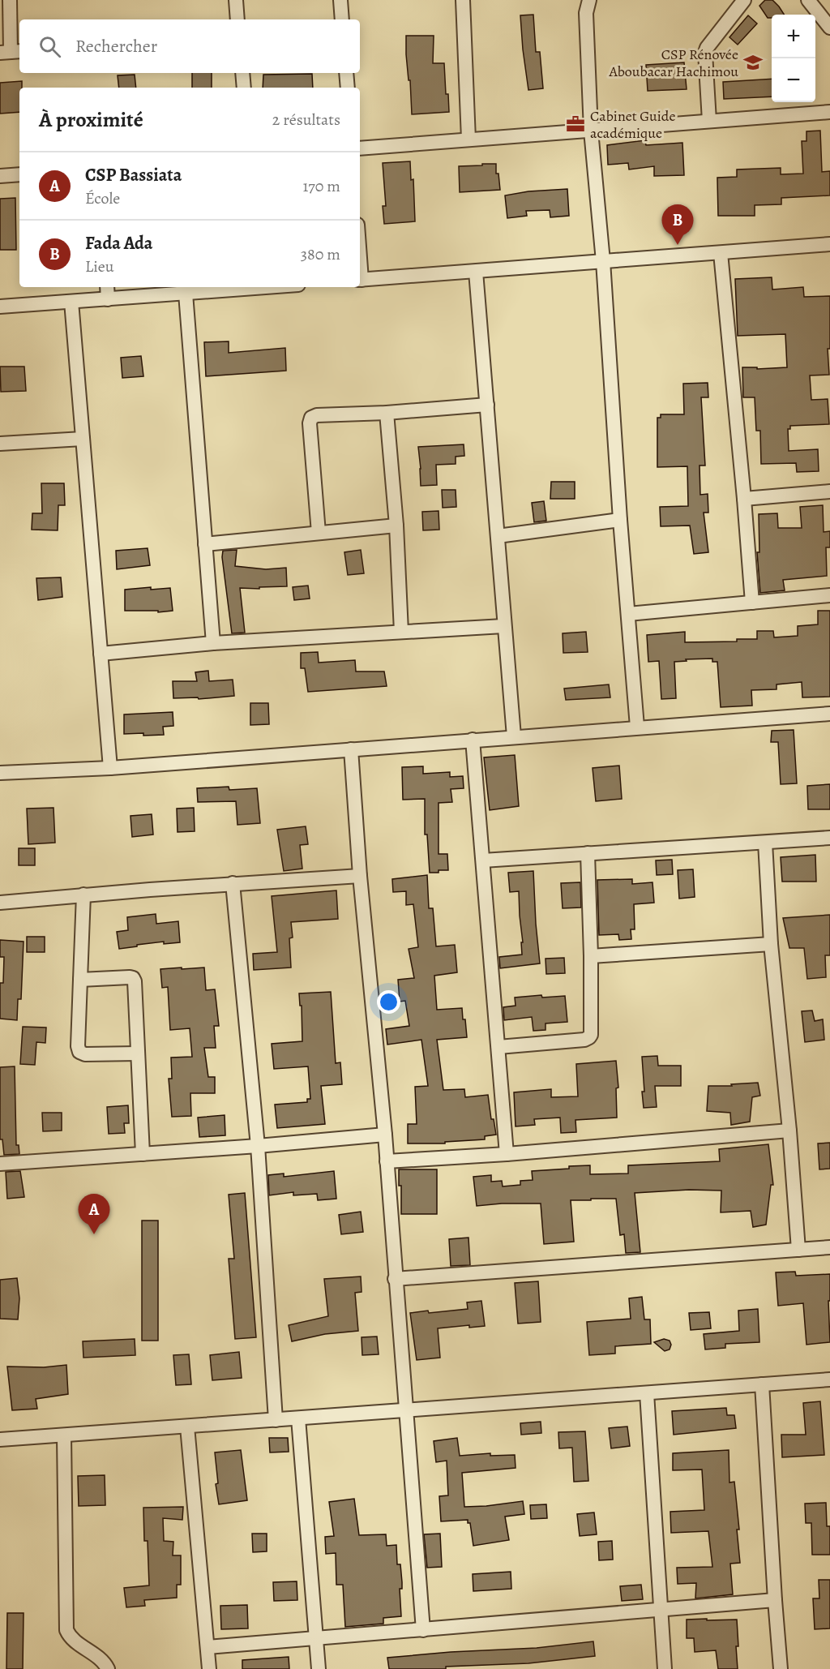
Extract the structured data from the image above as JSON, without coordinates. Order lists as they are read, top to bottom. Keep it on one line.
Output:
{"places":{"school or university":["CSP Rénovée Aboubacar Hachimou"],"office":["Cabinet Guide académique"]},"page":{"map_buttons":["+","−"],"search":"Rechercher","heading":["À proximité","2 résultats"],"list":[{"mark":"A","name":"CSP Bassiata","note":"École","value":"170 m"},{"mark":"B","name":"Fada Ada","note":"Lieu","value":"380 m"}],"pins":["B","A"]}}
